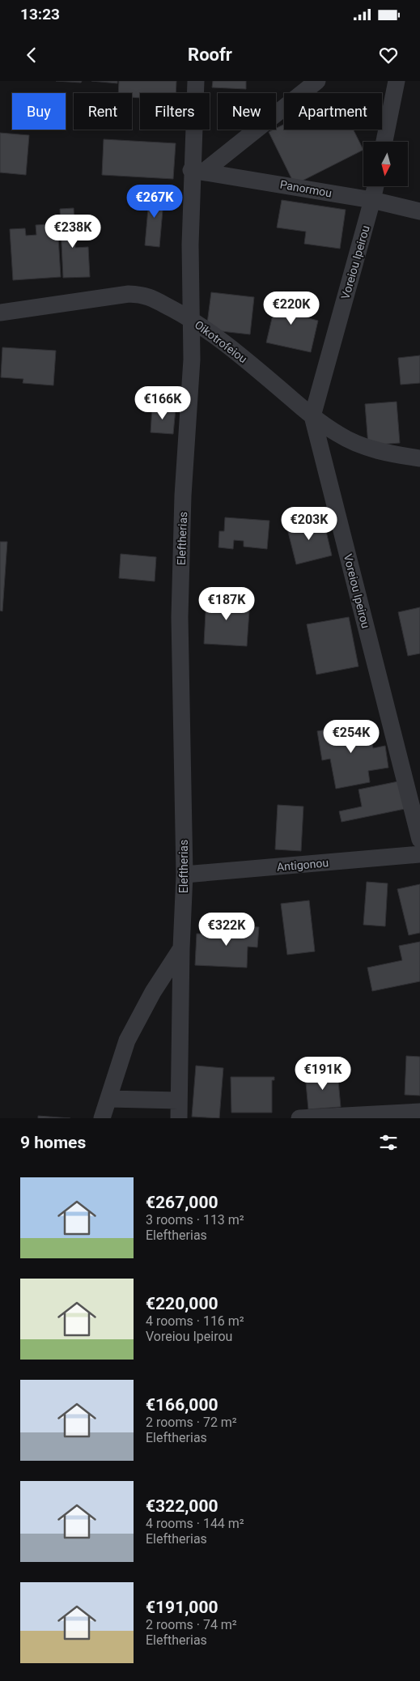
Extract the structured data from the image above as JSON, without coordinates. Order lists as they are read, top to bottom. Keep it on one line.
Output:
{"streets":{"street":["Panormou","Voreiou Ipeirou","Oikotrofeiou","Eleftherias","Antigonou"]},"crossings":[["Panormou","Voreiou Ipeirou"],["Panormou","Eleftherias"],["Voreiou Ipeirou","Oikotrofeiou"],["Oikotrofeiou","Eleftherias"],["Eleftherias","Antigonou"]],"north":"bottom","page":{"status":"13:23","header":"Roofr","chip":["Buy","Rent","Filters","New","Apartment"],"price":["€267K","€238K","€220K","€166K","€203K","€187K","€254K","€322K","€191K"],"heading":"9 homes","list":[{"name":"€267,000","note":"3 rooms · 113 m² · Eleftherias"},{"name":"€220,000","note":"4 rooms · 116 m² · Voreiou Ipeirou"},{"name":"€166,000","note":"2 rooms · 72 m² · Eleftherias"},{"name":"€322,000","note":"4 rooms · 144 m² · Eleftherias"},{"name":"€191,000","note":"2 rooms · 74 m² · Eleftherias"}]}}
